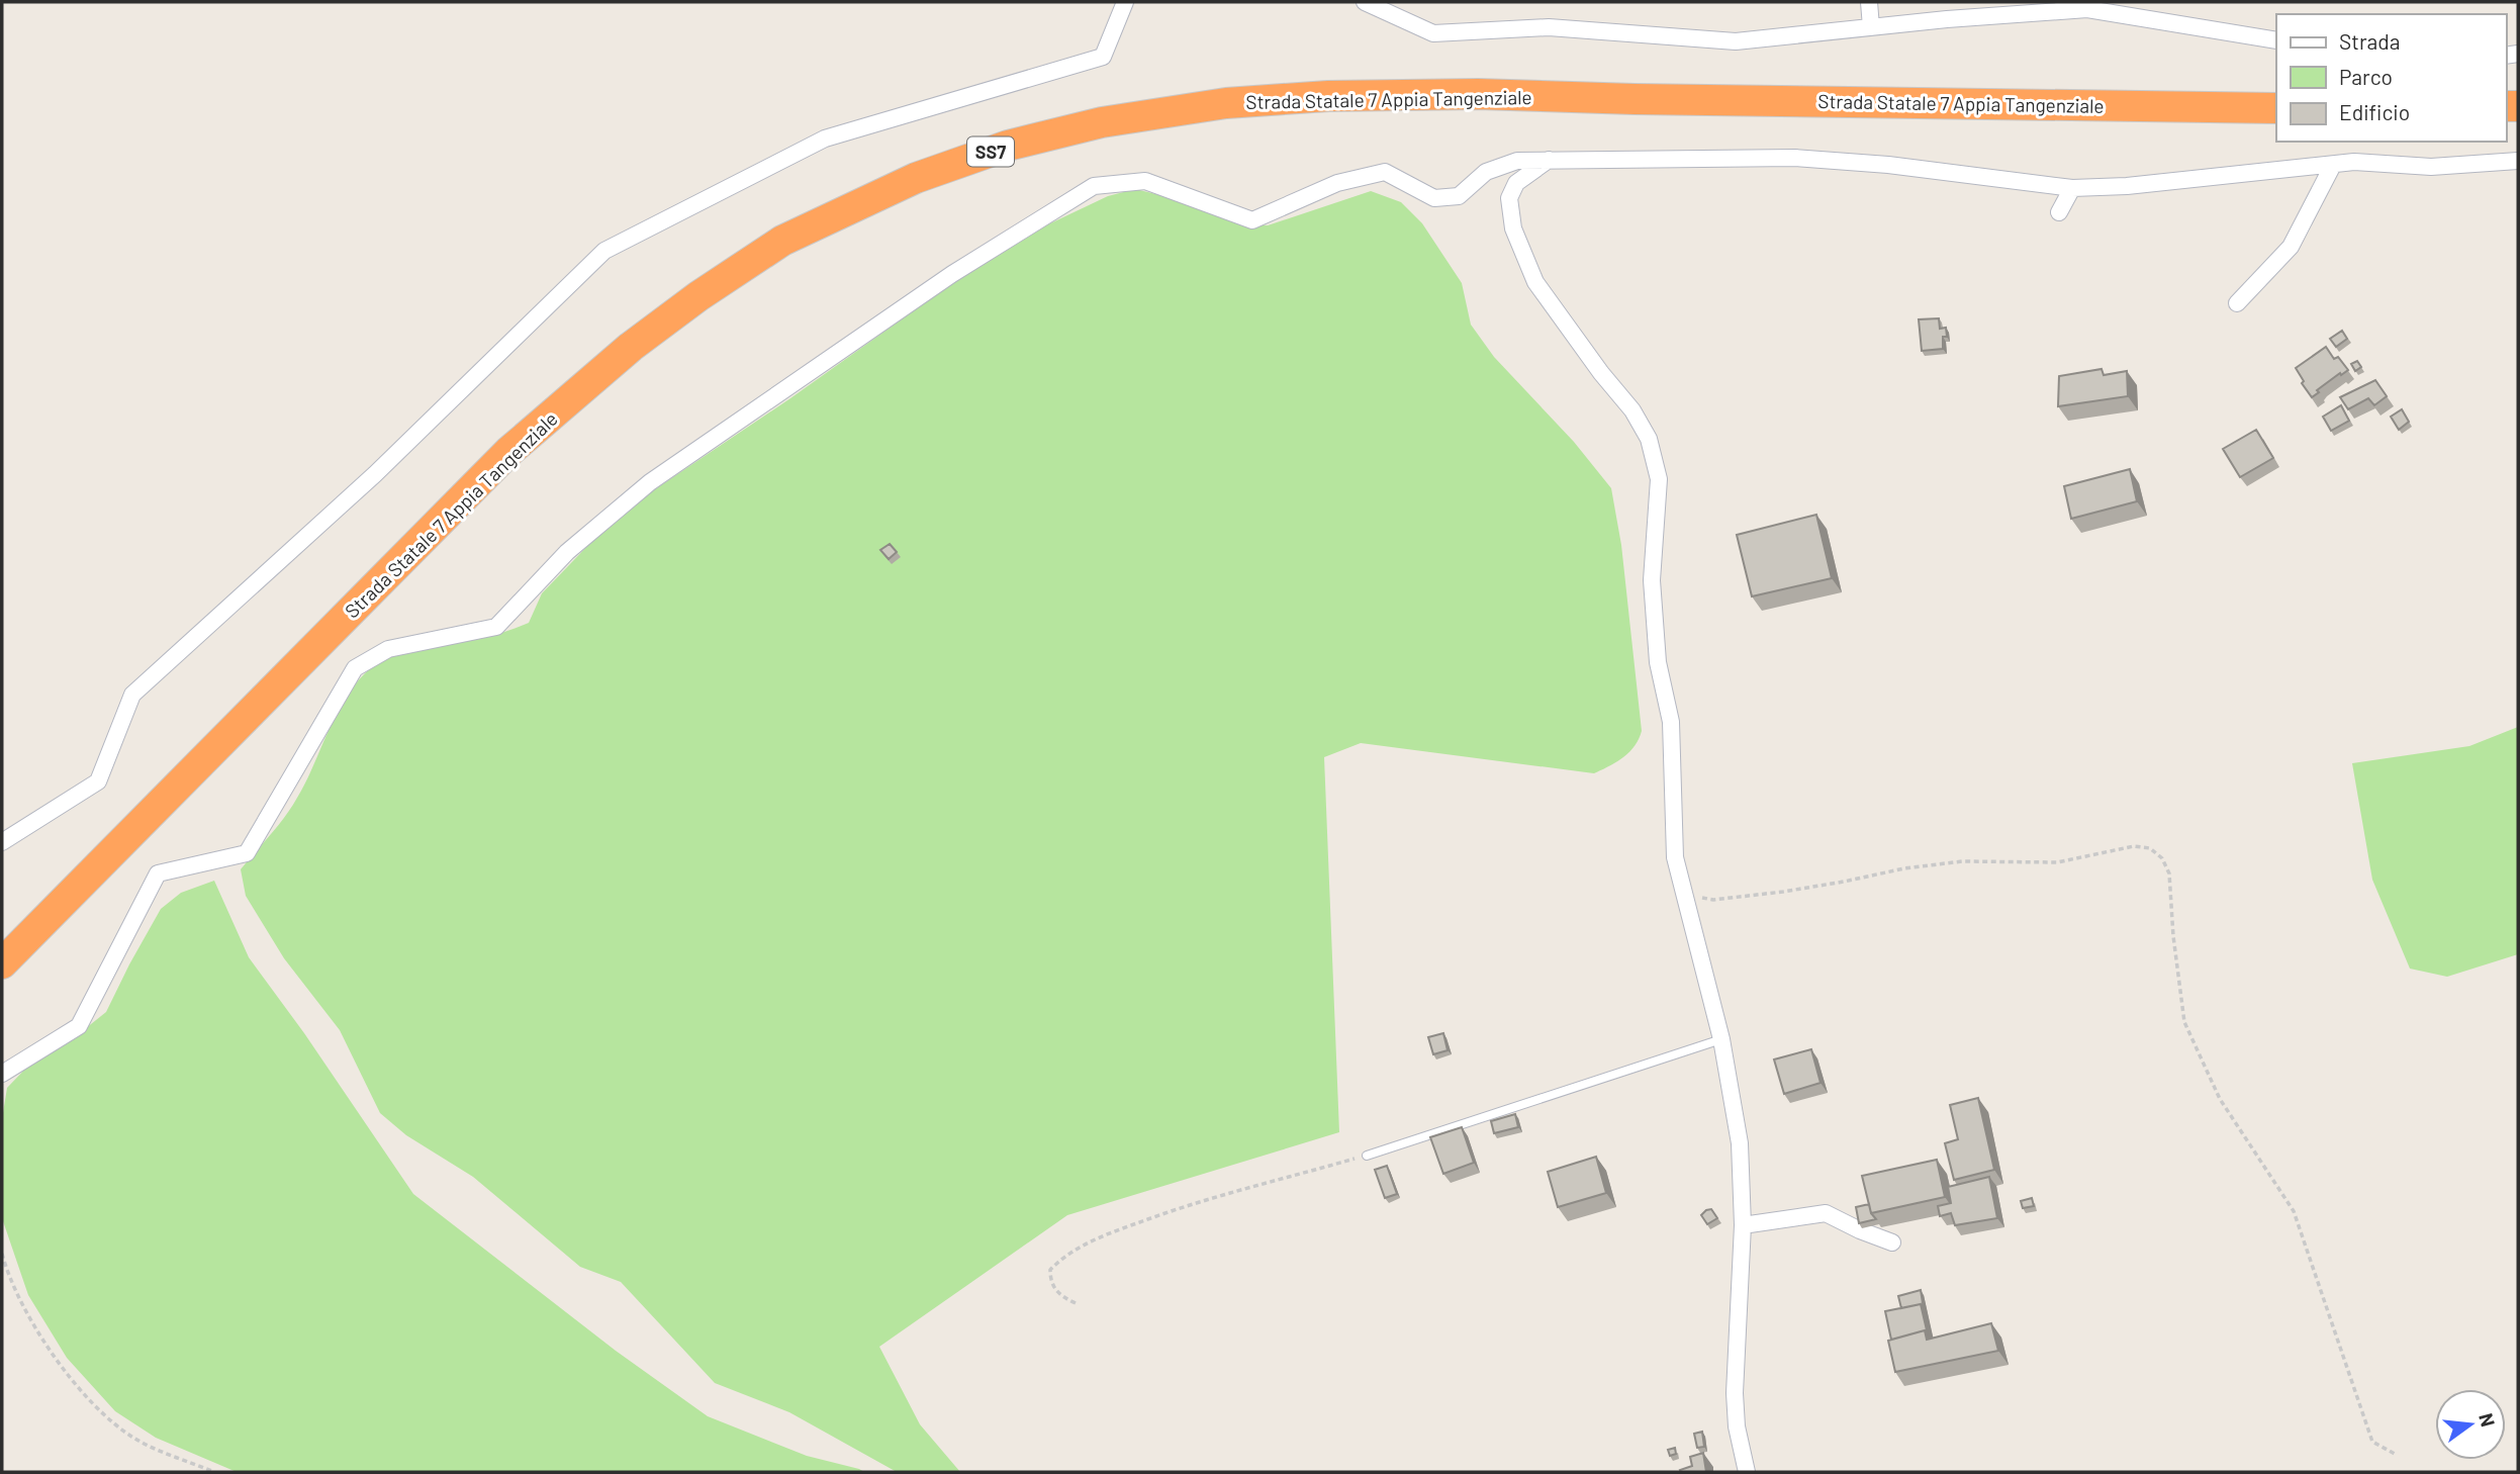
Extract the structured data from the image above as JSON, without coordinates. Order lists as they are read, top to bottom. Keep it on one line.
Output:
{"streets":{"highway":["Strada Statale 7 Appia Tangenziale","SS7"]},"legend":["Strada","Parco","Edificio"],"north":"right"}
